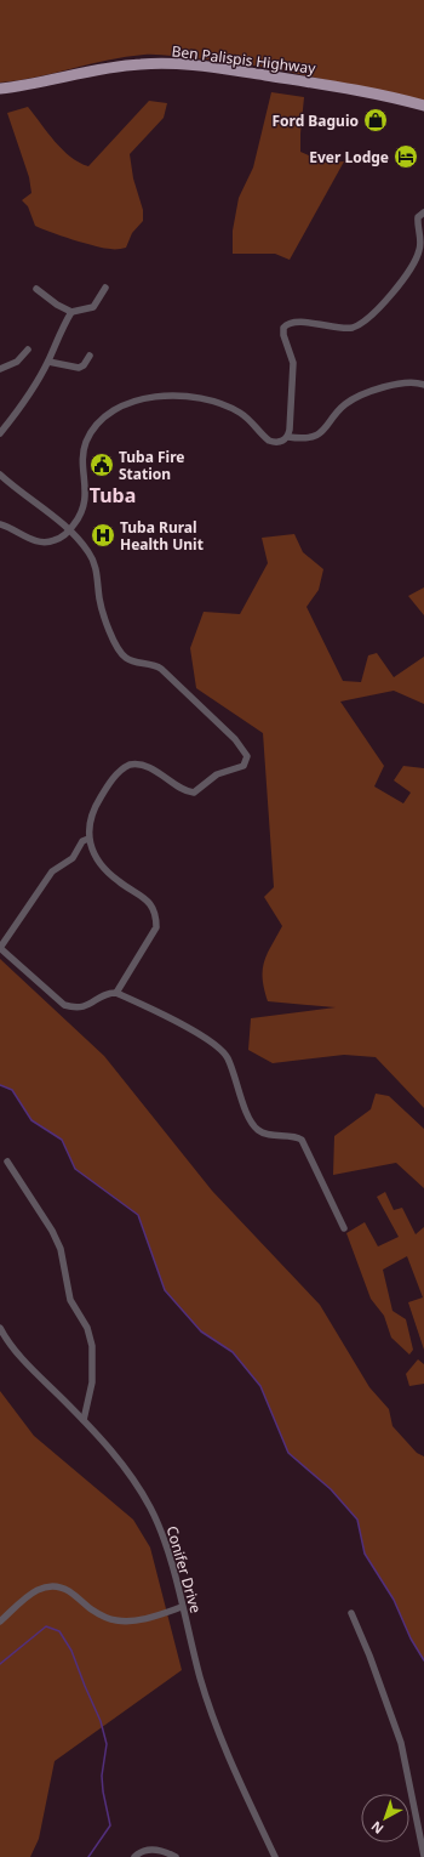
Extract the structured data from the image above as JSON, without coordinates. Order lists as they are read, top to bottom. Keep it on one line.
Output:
{"streets":{"main road":["Ben Palispis Highway"],"street":["Conifer Drive"]},"districts":["Tuba"],"places":{"shop":["Ford Baguio"],"hotel":["Ever Lodge"],"public building":["Tuba Fire Station"],"hospital":["Tuba Rural Health Unit"]},"north":"bottom left"}
